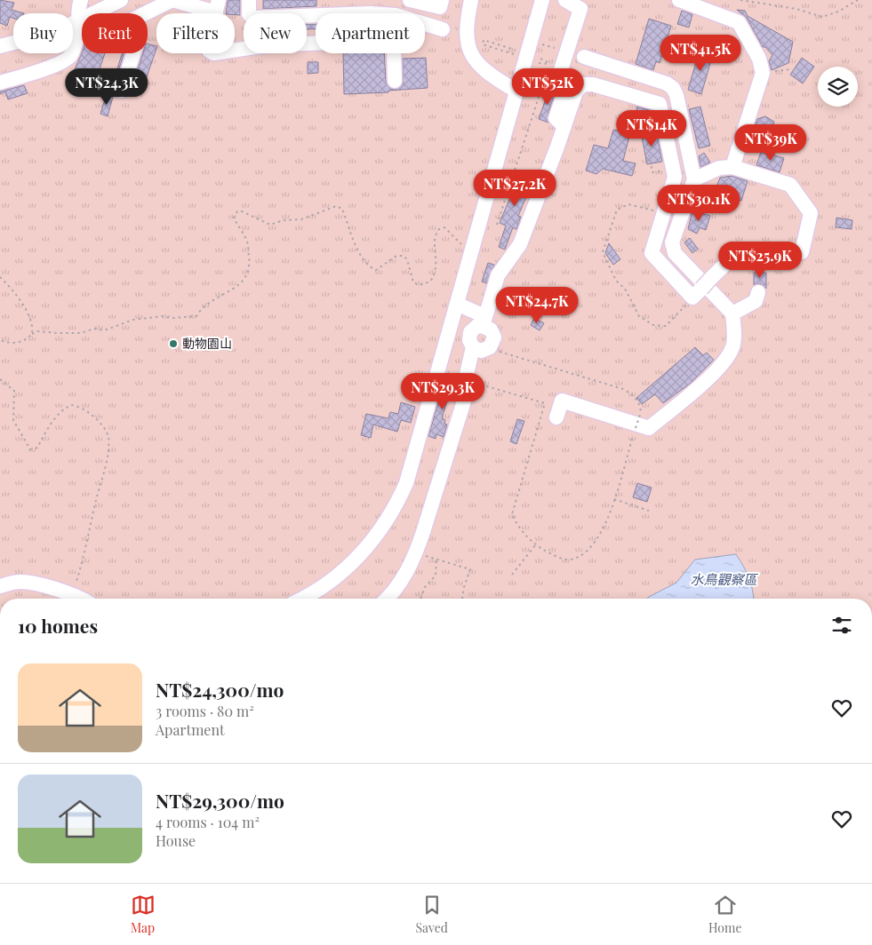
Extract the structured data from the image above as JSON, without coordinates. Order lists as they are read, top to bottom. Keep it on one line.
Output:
{"water":["水鳥觀察區"],"places":["動物園山"],"page":{"chip":["Buy","Rent","Filters","New","Apartment"],"price":["NT$41.5K","NT$24.3K","NT$52K","NT$14K","NT$39K","NT$27.2K","NT$30.1K","NT$25.9K","NT$24.7K","NT$29.3K"],"heading":"10 homes","list":[{"name":"NT$24,300/mo","note":"3 rooms · 80 m² · Apartment"},{"name":"NT$29,300/mo","note":"4 rooms · 104 m² · House"}],"tabs":["Map","Saved","Home"]}}
